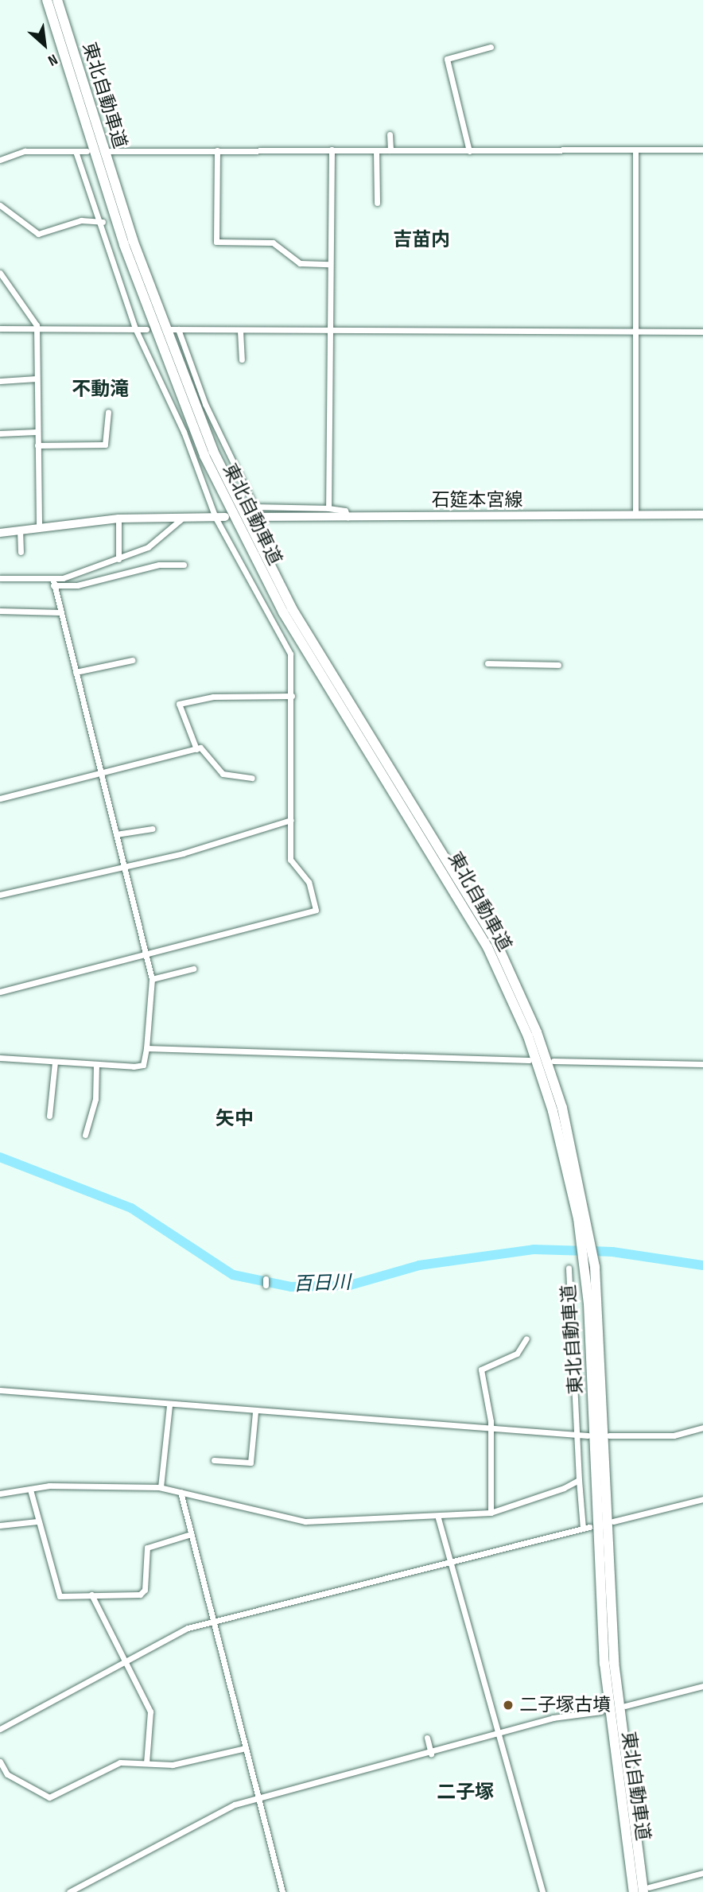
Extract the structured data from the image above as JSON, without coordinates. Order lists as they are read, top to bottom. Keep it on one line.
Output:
{"streets":{"highway":["東北自動車道"],"main road":["石筵本宮線"]},"districts":["吉苗内","不動滝","矢中","二子塚"],"water":["百日川"],"places":["二子塚古墳"],"north":"bottom right"}
